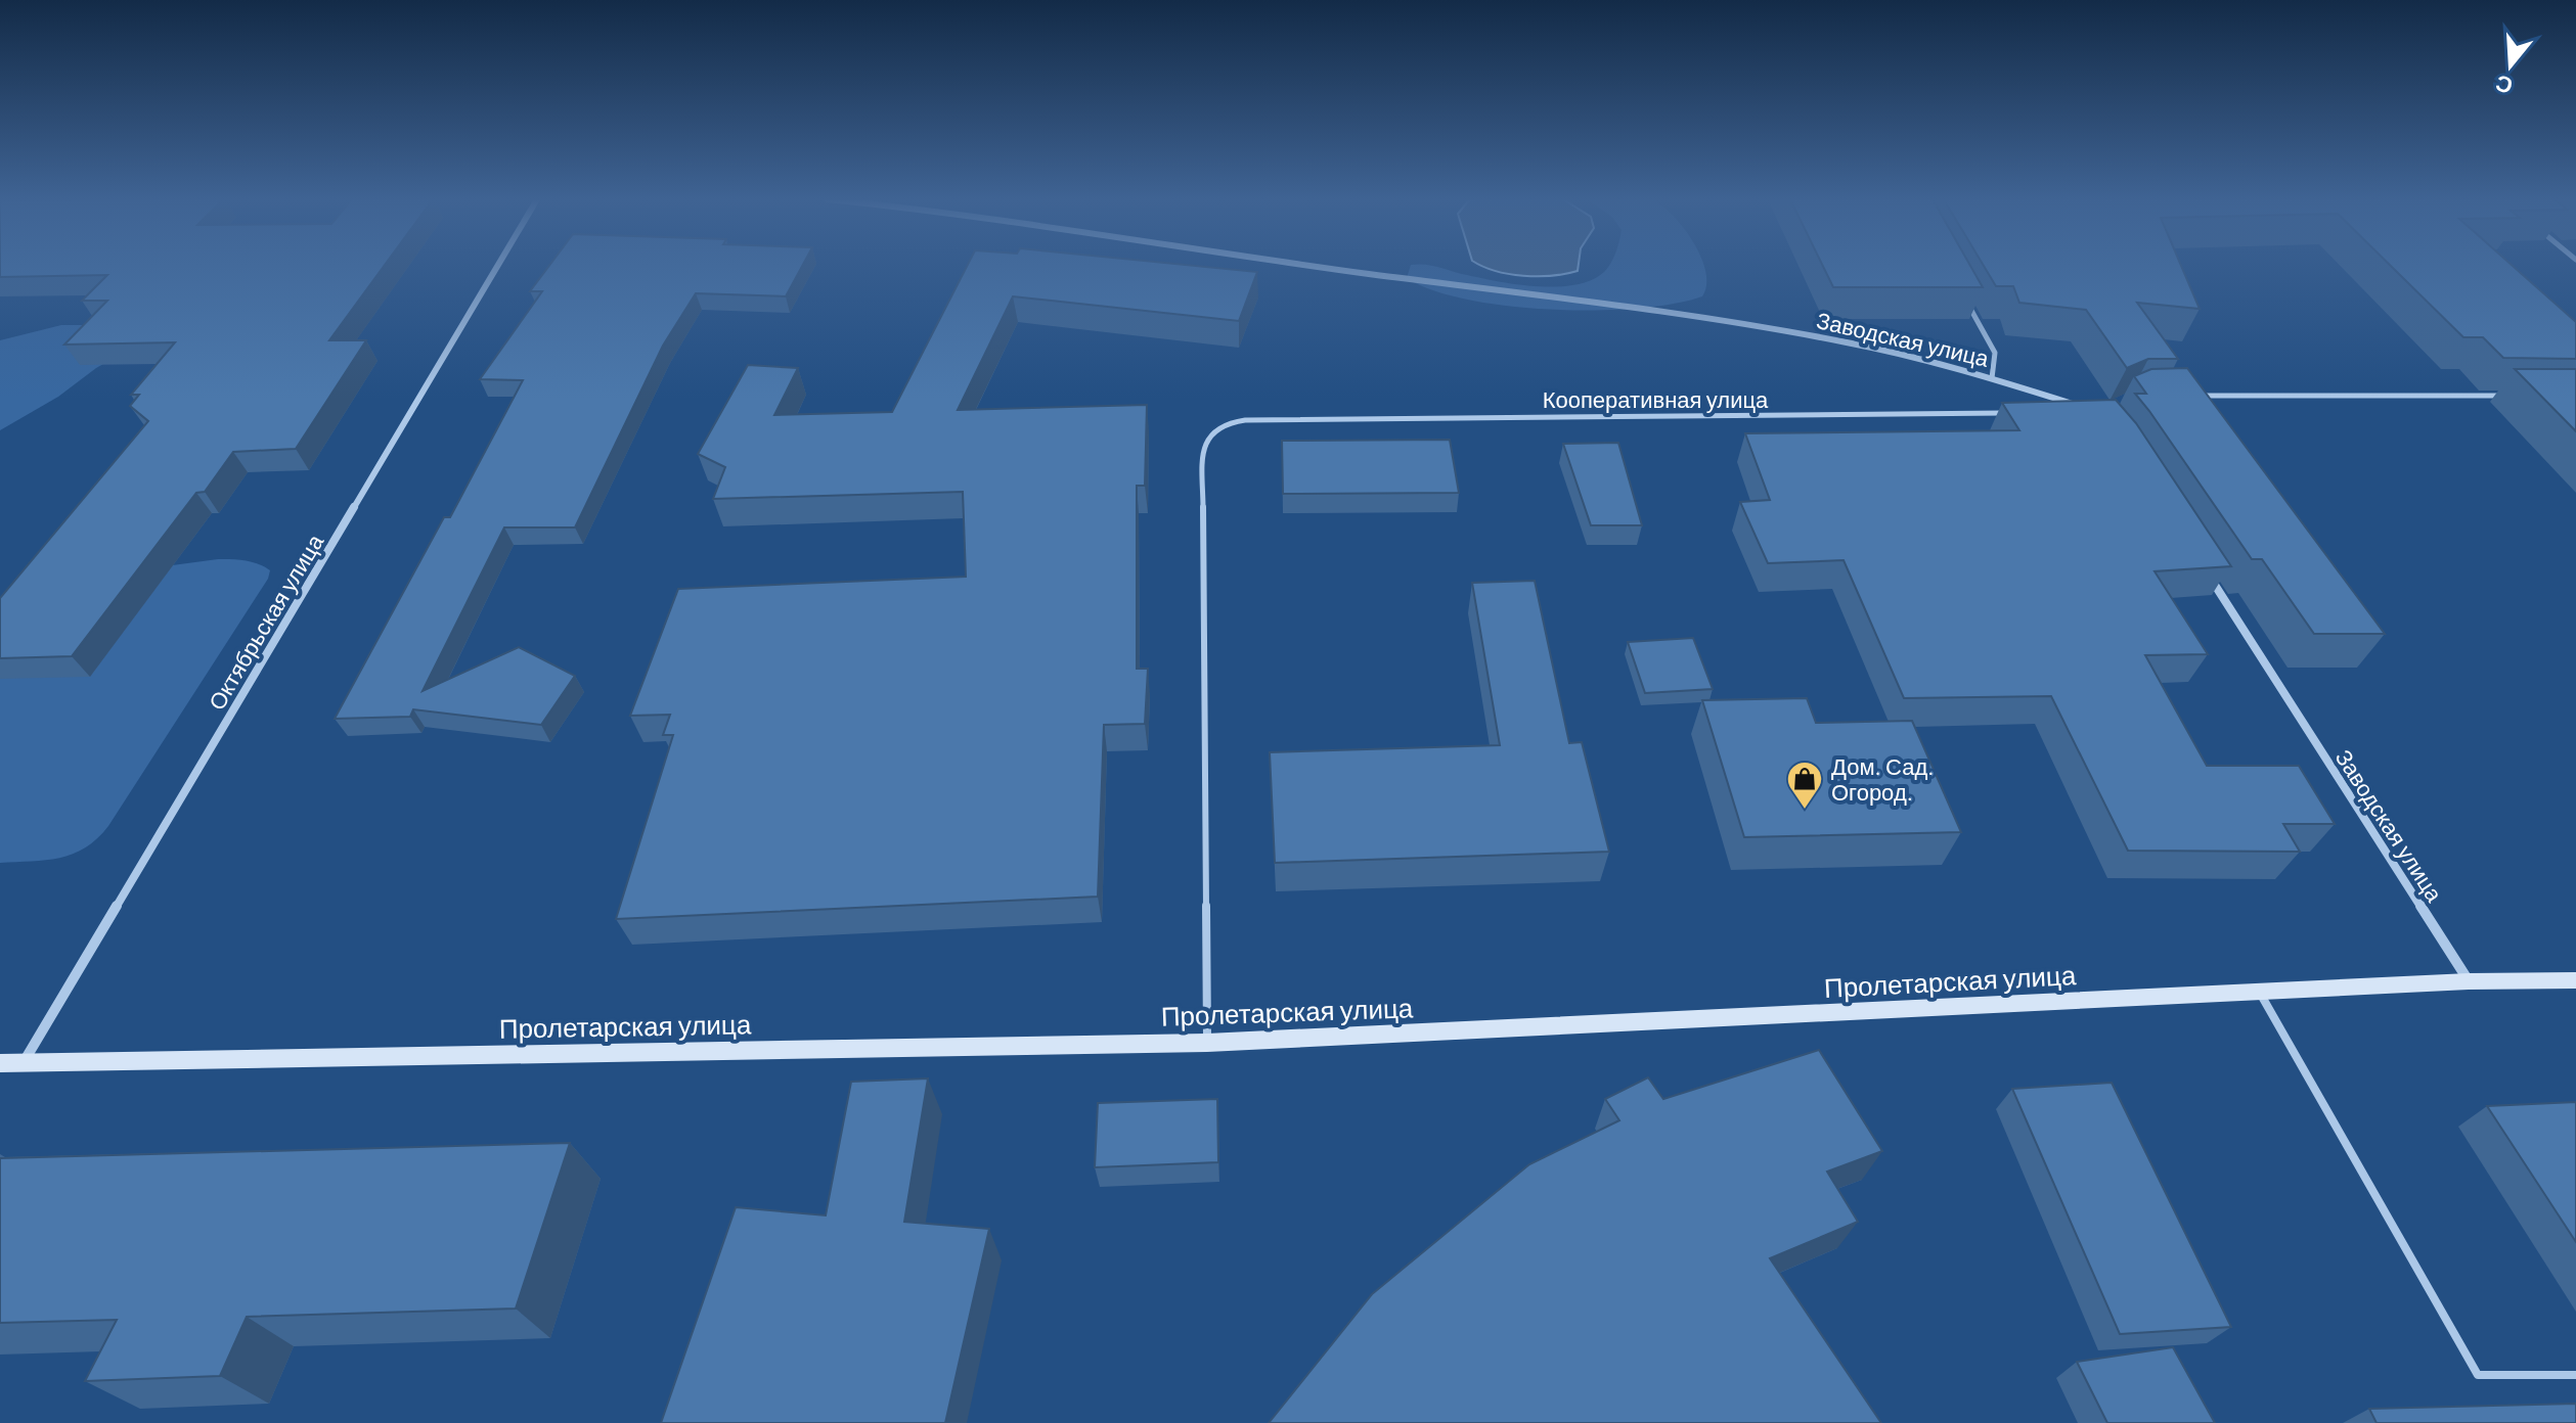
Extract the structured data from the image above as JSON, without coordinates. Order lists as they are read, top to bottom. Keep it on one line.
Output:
{"streets":{"street":["Заводская улица","Октябрьская улица","Пролетарская улица"],"lane":["Кооперативная улица"]},"crossings":[["Заводская улица","Пролетарская улица"],["Кооперативная улица","Пролетарская улица"],["Октябрьская улица","Пролетарская улица"]],"places":{"shop":["Дом. Сад. Огород."]},"north":"bottom"}
